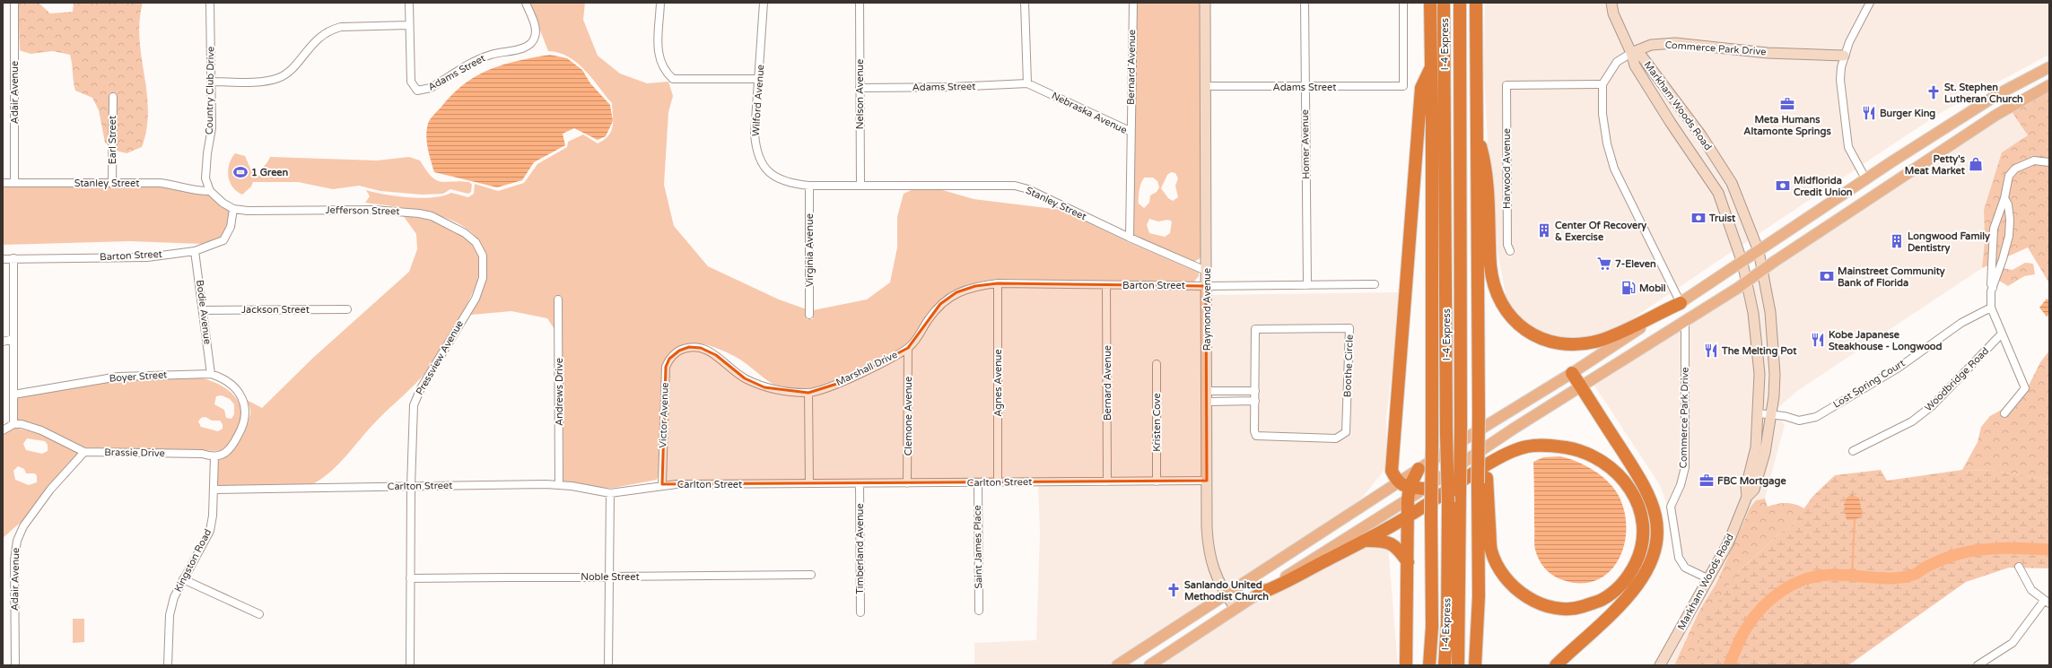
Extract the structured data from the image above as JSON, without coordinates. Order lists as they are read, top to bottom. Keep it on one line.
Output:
{"streets":{"highway":["I-4 Express"],"main road":["Commerce Park Drive","Markham Woods Road","Raymond Avenue"],"street":["Bernard Avenue","Adams Street","Country Club Drive","Adair Avenue","Nelson Avenue","Wilford Avenue","Nebraska Avenue","Earl Street","Homer Avenue","Harwood Avenue","Stanley Street","Jefferson Street","Virginia Avenue","Barton Street","Jackson Street","Bodie Avenue","Pressview Avenue","Boothe Circle","Marshall Drive","Boyer Street","Woodbridge Road","Agnes Avenue","Lost Spring Court","Andrews Drive","Victor Avenue","Clemone Avenue","Kristen Cove","Brassie Drive","Carlton Street","Saint James Place","Timberland Avenue","Kingston Road","Noble Street"]},"crossings":[["Commerce Park Drive","Markham Woods Road"],["Commerce Park Drive","Harwood Avenue"],["Bernard Avenue","Nebraska Avenue"],["Bernard Avenue","Barton Street"],["Bernard Avenue","Carlton Street"],["Adams Street","Nelson Avenue"],["Adams Street","Nebraska Avenue"],["Adams Street","Homer Avenue"],["Adams Street","Raymond Avenue"],["Country Club Drive","Stanley Street"],["Adair Avenue","Stanley Street"],["Adair Avenue","Brassie Drive"],["Nelson Avenue","Stanley Street"],["Wilford Avenue","Stanley Street"],["Wilford Avenue","Virginia Avenue"],["Markham Woods Road","Lost Spring Court"],["Nebraska Avenue","Stanley Street"],["Earl Street","Stanley Street"],["Homer Avenue","Barton Street"],["Stanley Street","Virginia Avenue"],["Stanley Street","Raymond Avenue"],["Jefferson Street","Barton Street"],["Jefferson Street","Pressview Avenue"],["Barton Street","Raymond Avenue"],["Barton Street","Bodie Avenue"],["Barton Street","Marshall Drive"],["Barton Street","Agnes Avenue"],["Jackson Street","Bodie Avenue"],["Raymond Avenue","Carlton Street"],["Bodie Avenue","Boyer Street"],["Pressview Avenue","Carlton Street"],["Pressview Avenue","Noble Street"],["Marshall Drive","Agnes Avenue"],["Marshall Drive","Victor Avenue"],["Marshall Drive","Clemone Avenue"],["Boyer Street","Brassie Drive"],["Boyer Street","Kingston Road"],["Agnes Avenue","Carlton Street"],["Andrews Drive","Carlton Street"],["Victor Avenue","Carlton Street"],["Clemone Avenue","Carlton Street"],["Kristen Cove","Carlton Street"],["Brassie Drive","Kingston Road"],["Carlton Street","Saint James Place"],["Carlton Street","Timberland Avenue"],["Carlton Street","Kingston Road"]],"places":{"church":["St. Stephen Lutheran Church","Sanlando United Methodist Church"],"office":["Meta Humans Altamonte Springs","FBC Mortgage"],"restaurant":["Burger King","Kobe Japanese Steakhouse - Longwood","The Melting Pot"],"shop":["Petty's Meat Market"],"sports":["1 Green"],"bank":["Midflorida Credit Union","Truist","Mainstreet Community Bank of Florida"],"building":["Center Of Recovery & Exercise","Longwood Family Dentistry"],"supermarket":["7-Eleven"],"fuel station":["Mobil"]}}
